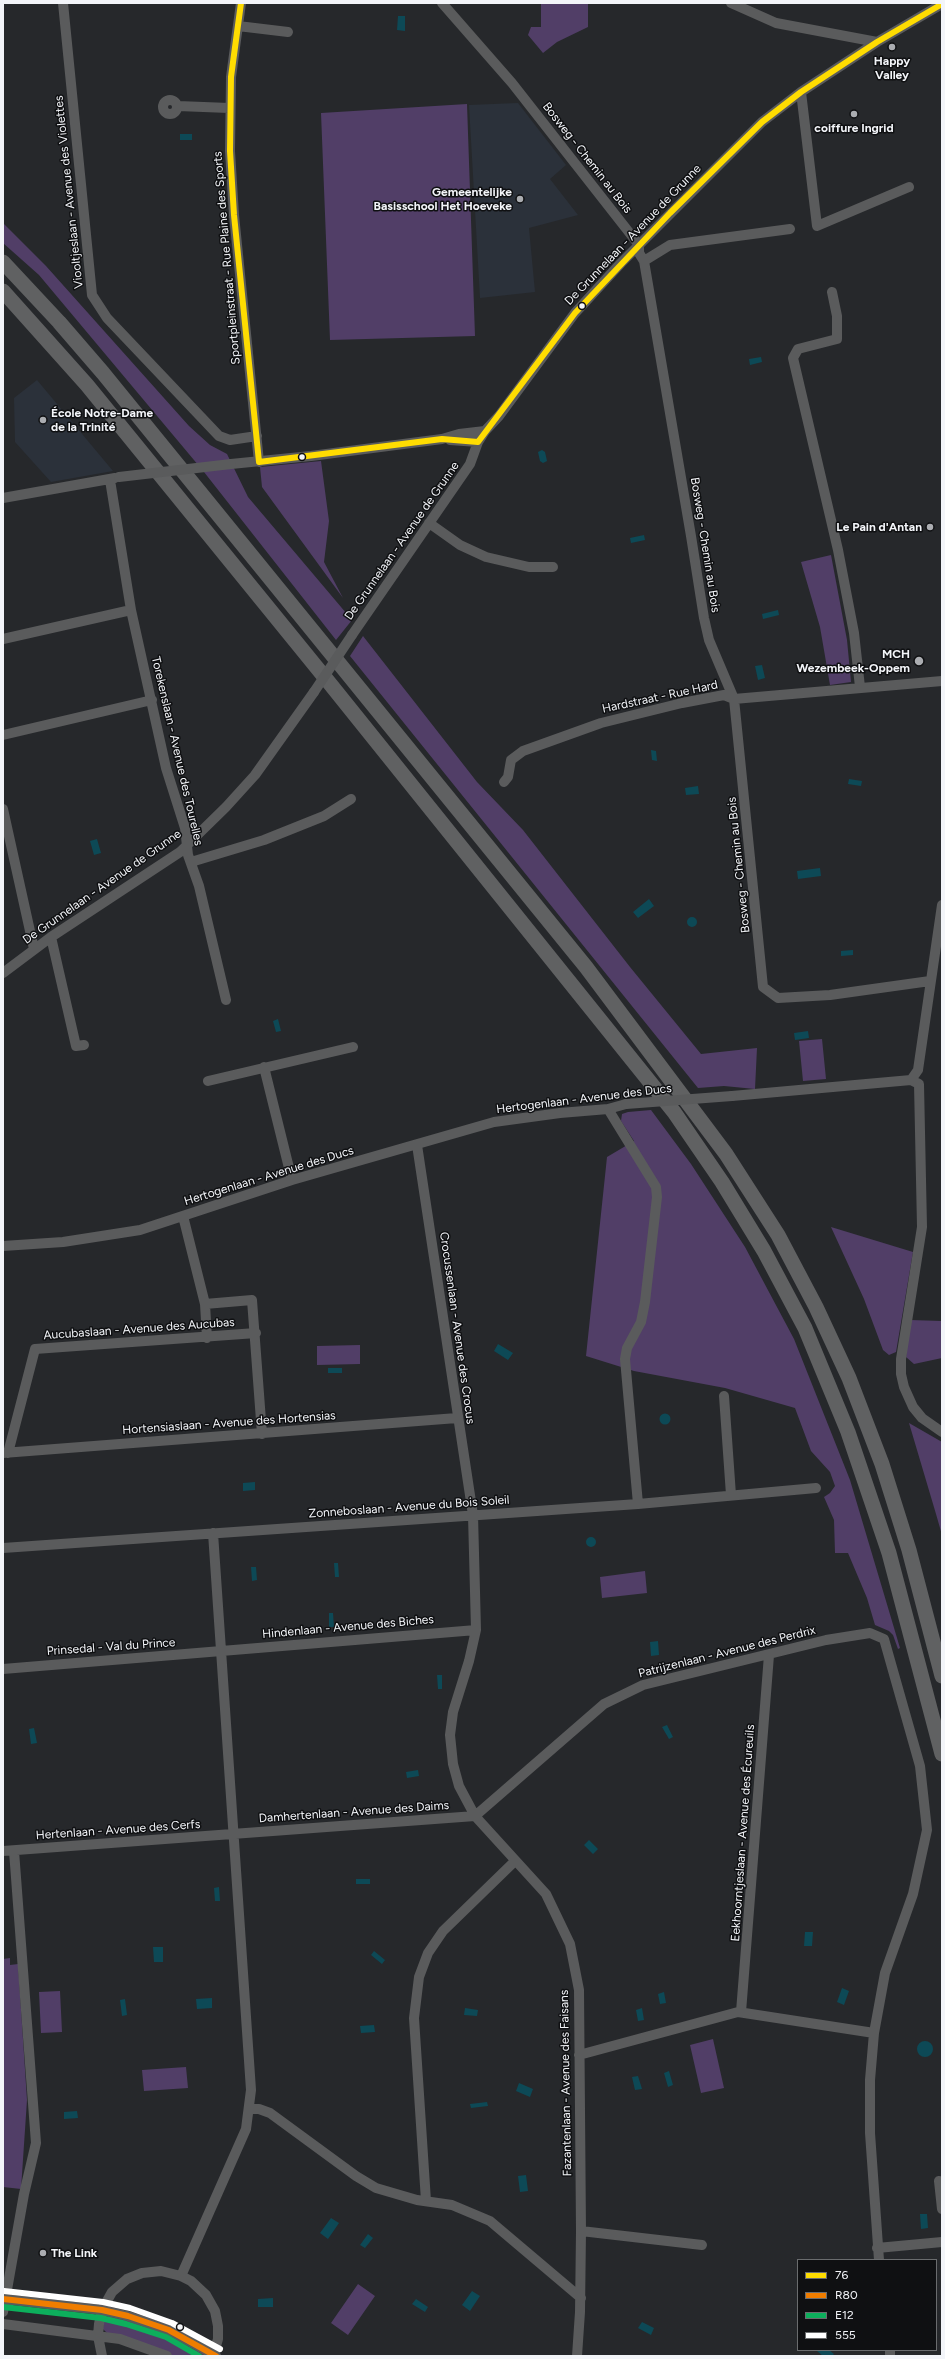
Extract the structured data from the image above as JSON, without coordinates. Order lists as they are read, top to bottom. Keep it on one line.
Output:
{"streets":{"street":["Bosweg - Chemin au Bois","Viooltjeslaan - Avenue des Violettes","De Grunnelaan - Avenue de Grunne","Sportpleinstraat - Rue Plaine des Sports","Hardstraat - Rue Hard","Torekenslaan - Avenue des Tourelles","Hertogenlaan - Avenue des Ducs","Crocussenlaan - Avenue des Crocus","Aucubaslaan - Avenue des Aucubas","Hortensiaslaan - Avenue des Hortensias","Zonneboslaan - Avenue du Bois Soleil","Hindenlaan - Avenue des Biches","Prinsedal - Val du Prince","Patrijzenlaan - Avenue des Perdrix","Damhertenlaan - Avenue des Daims","Hertenlaan - Avenue des Cerfs","Eekhoorntjeslaan - Avenue des Écureuils","Fazantenlaan - Avenue des Faisans"]},"crossings":[["Bosweg - Chemin au Bois","De Grunnelaan - Avenue de Grunne"],["Bosweg - Chemin au Bois","Hardstraat - Rue Hard"],["Viooltjeslaan - Avenue des Violettes","Sportpleinstraat - Rue Plaine des Sports"],["De Grunnelaan - Avenue de Grunne","Torekenslaan - Avenue des Tourelles"],["Hertogenlaan - Avenue des Ducs","Crocussenlaan - Avenue des Crocus"],["Crocussenlaan - Avenue des Crocus","Hortensiaslaan - Avenue des Hortensias"],["Crocussenlaan - Avenue des Crocus","Zonneboslaan - Avenue du Bois Soleil"],["Crocussenlaan - Avenue des Crocus","Fazantenlaan - Avenue des Faisans"],["Aucubaslaan - Avenue des Aucubas","Hortensiaslaan - Avenue des Hortensias"],["Zonneboslaan - Avenue du Bois Soleil","Fazantenlaan - Avenue des Faisans"],["Hindenlaan - Avenue des Biches","Prinsedal - Val du Prince"],["Hindenlaan - Avenue des Biches","Fazantenlaan - Avenue des Faisans"],["Patrijzenlaan - Avenue des Perdrix","Damhertenlaan - Avenue des Daims"],["Patrijzenlaan - Avenue des Perdrix","Eekhoorntjeslaan - Avenue des Écureuils"],["Patrijzenlaan - Avenue des Perdrix","Fazantenlaan - Avenue des Faisans"],["Damhertenlaan - Avenue des Daims","Hertenlaan - Avenue des Cerfs"],["Damhertenlaan - Avenue des Daims","Fazantenlaan - Avenue des Faisans"]],"places":["Happy Valley","coiffure Ingrid","Gemeentelijke Basisschool Het Hoeveke","École Notre-Dame de la Trinité","Le Pain d'Antan","MCH Wezembeek-Oppem","The Link"],"lines":["transit line 76","transit line 555","transit line R80","transit line E12"],"legend":["76","R80","E12","555"]}
